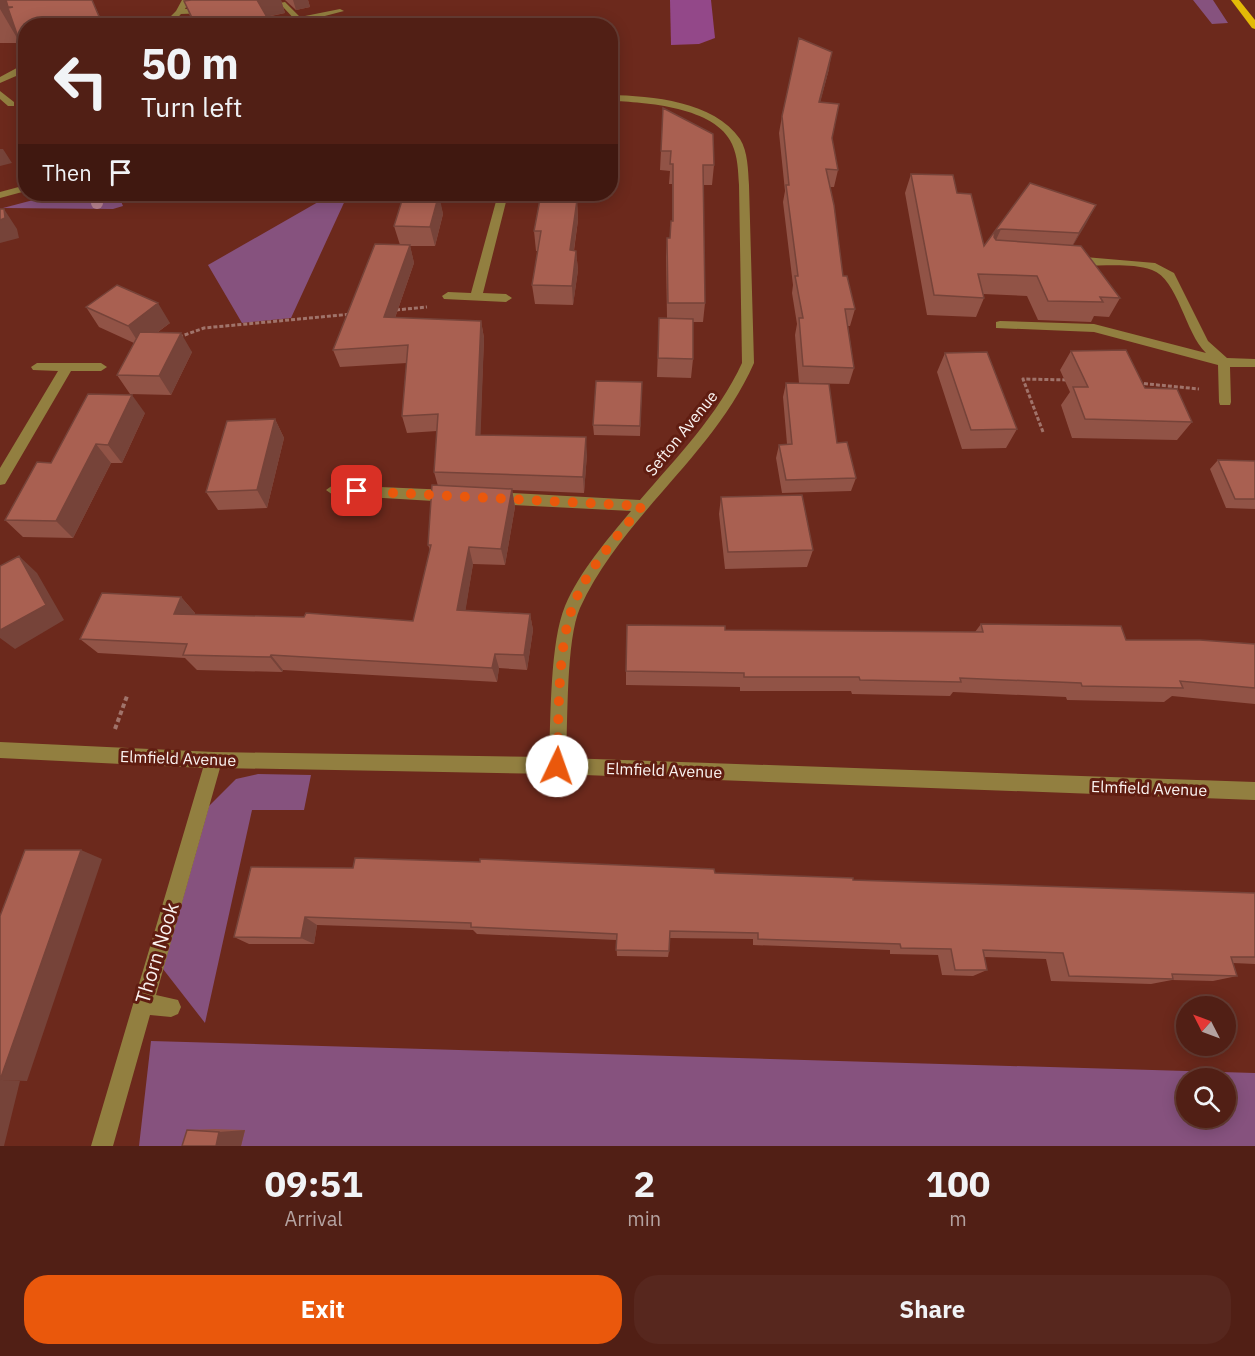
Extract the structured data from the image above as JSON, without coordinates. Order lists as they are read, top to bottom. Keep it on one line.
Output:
{"streets":{"street":["Sefton Avenue","Elmfield Avenue","Thorn Nook"]},"crossings":[["Sefton Avenue","Elmfield Avenue"],["Elmfield Avenue","Thorn Nook"]],"north":"top left","page":{"turn":["50 m","Turn left"],"then":"Then","eta":["09:51","Arrival","2","min","100","m"],"buttons":["Exit","Share"]}}
